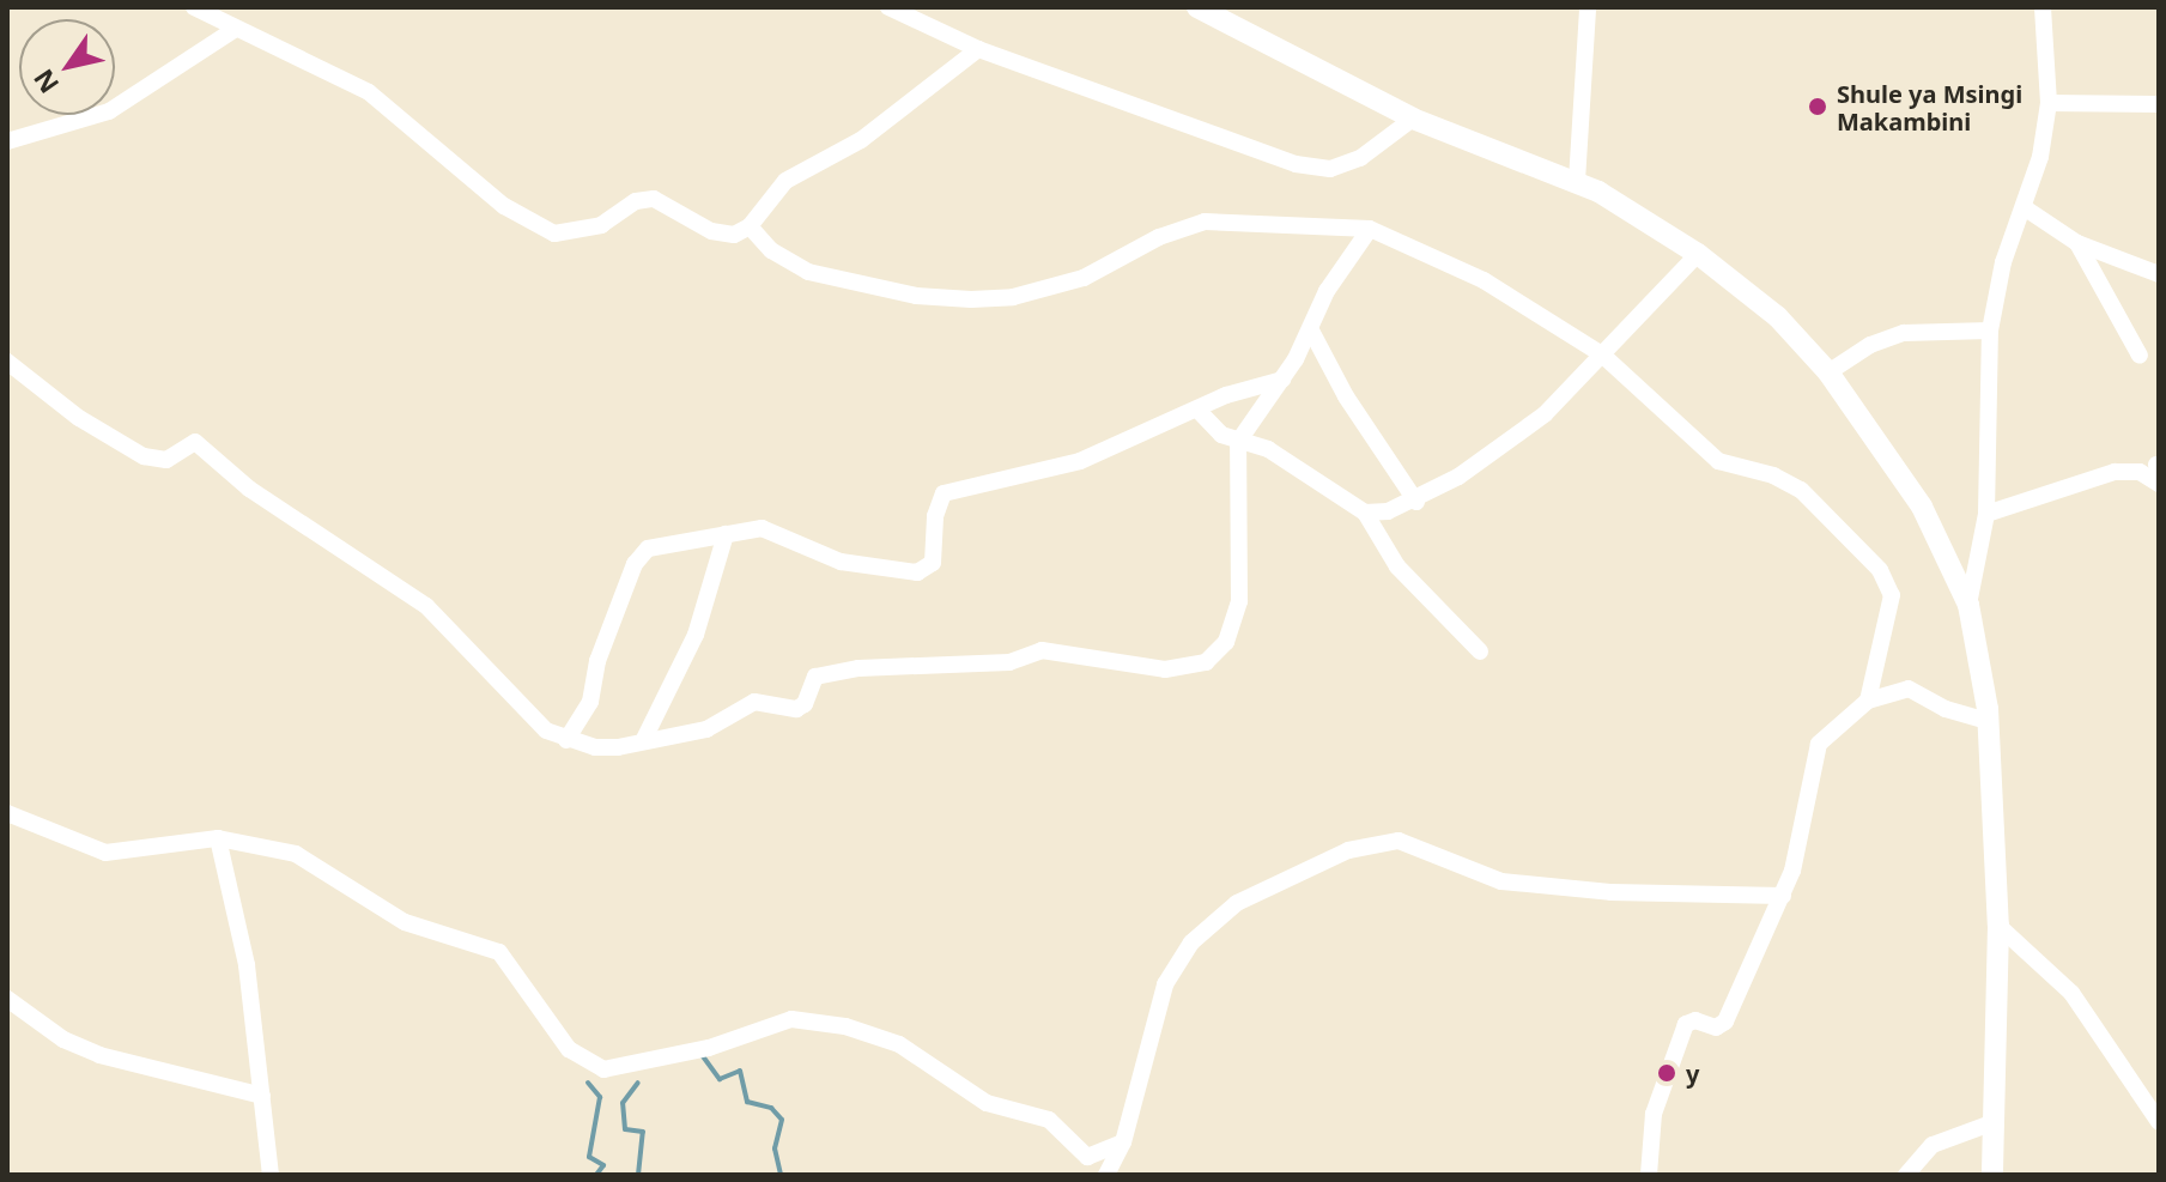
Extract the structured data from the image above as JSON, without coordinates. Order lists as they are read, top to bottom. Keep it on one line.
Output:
{"places":["Shule ya Msingi Makambini","y"],"north":"bottom left"}
